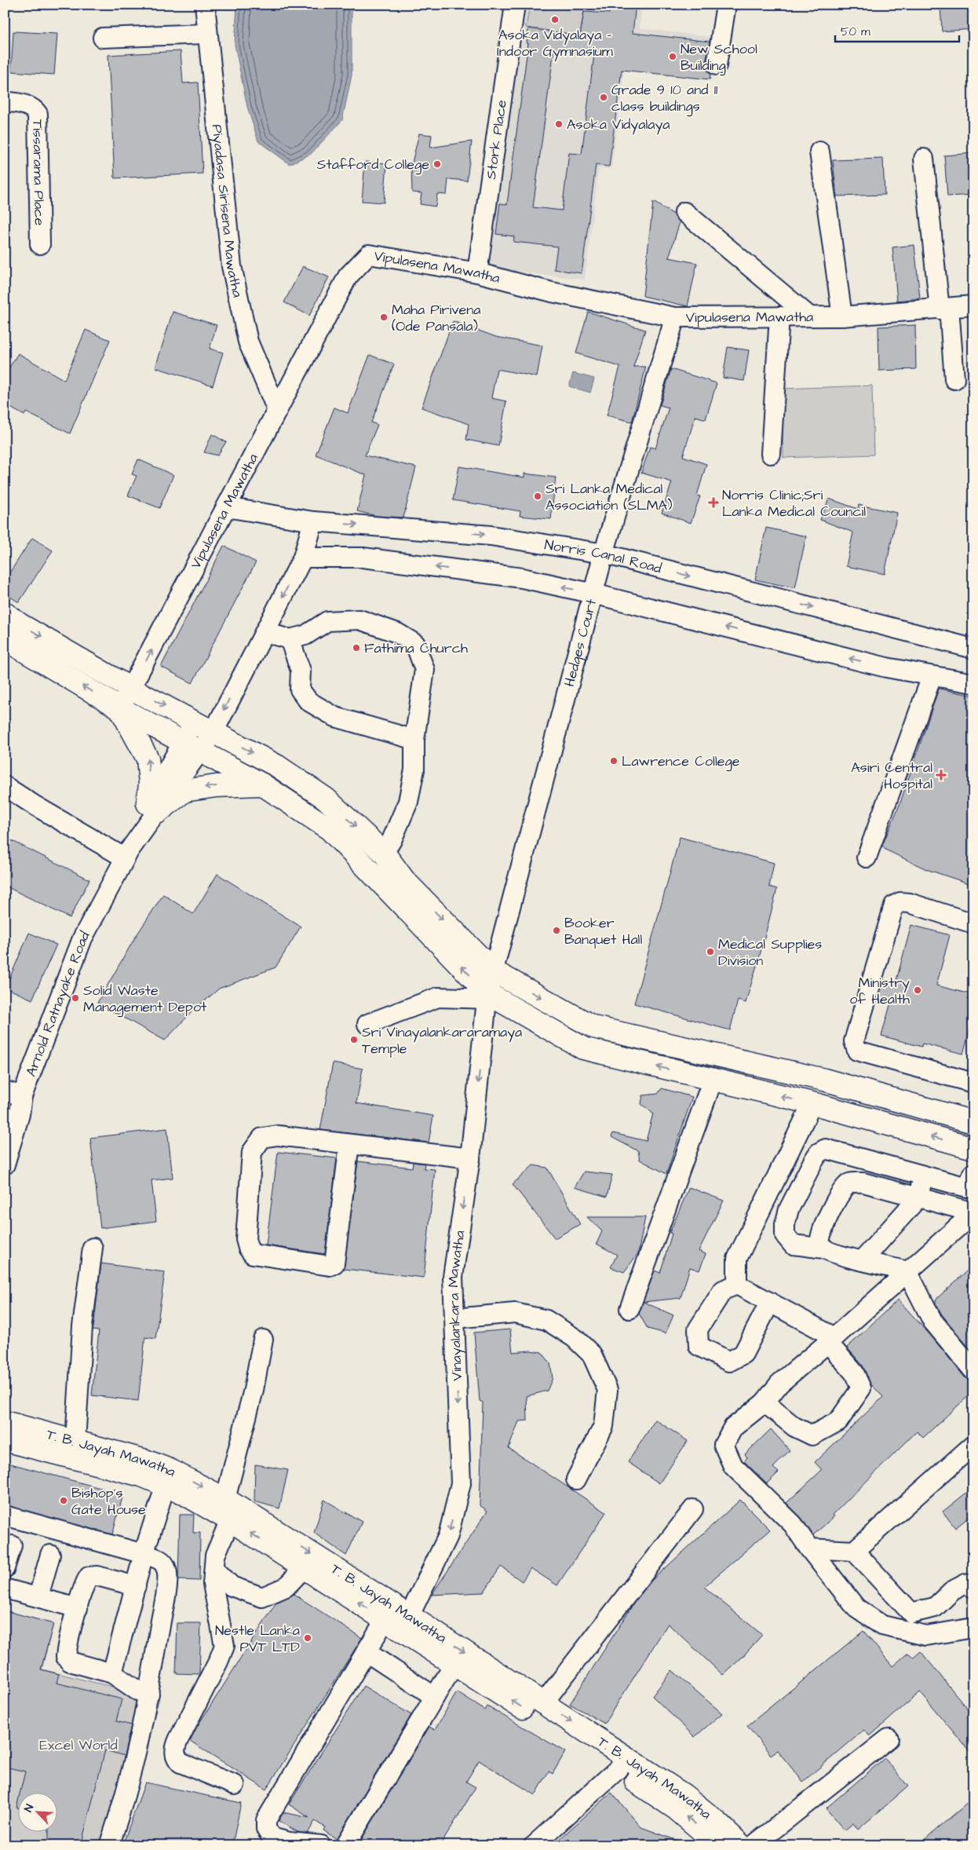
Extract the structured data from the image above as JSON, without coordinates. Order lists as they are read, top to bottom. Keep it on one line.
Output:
{"streets":{"main road":["T. B. Jayah Mawatha"],"street":["Stork Place","Tissarama Place","Piyadasa Sirisena Mawatha","Vipulasena Mawatha","Norris Canal Road","Hedges Court","Arnold Ratnayake Road","Vinayalankara Mawatha"]},"crossings":[["Stork Place","Vipulasena Mawatha"],["Piyadasa Sirisena Mawatha","Vipulasena Mawatha"],["Vipulasena Mawatha","Norris Canal Road"],["Vipulasena Mawatha","Hedges Court"],["Norris Canal Road","Hedges Court"],["Norris Canal Road","Arnold Ratnayake Road"],["Hedges Court","Vinayalankara Mawatha"],["Vinayalankara Mawatha","T. B. Jayah Mawatha"]],"one_way":["Vinayalankara Mawatha"],"parks":["Excel World"],"places":{"other":["Asoka Vidyalaya - Indoor Gymnasium","New School Building","Grade 9 10 and 11 class buildings","Asoka Vidyalaya","Stafford College","Maha Pirivena (Ode Pansala)","Sri Lanka Medical Association (SLMA)","Fathima Church","Lawrence College","Booker Banquet Hall","Medical Supplies Division","Ministry of Health","Solid Waste Management Depot","Sri Vinayalankararamaya Temple","Bishop's Gate House","Nestle Lanka PVT LTD"],"health":["Norris Clinic;Sri Lanka Medical Council","Asiri Central Hospital"]},"scale_bar":"50 m","north":"top left"}
